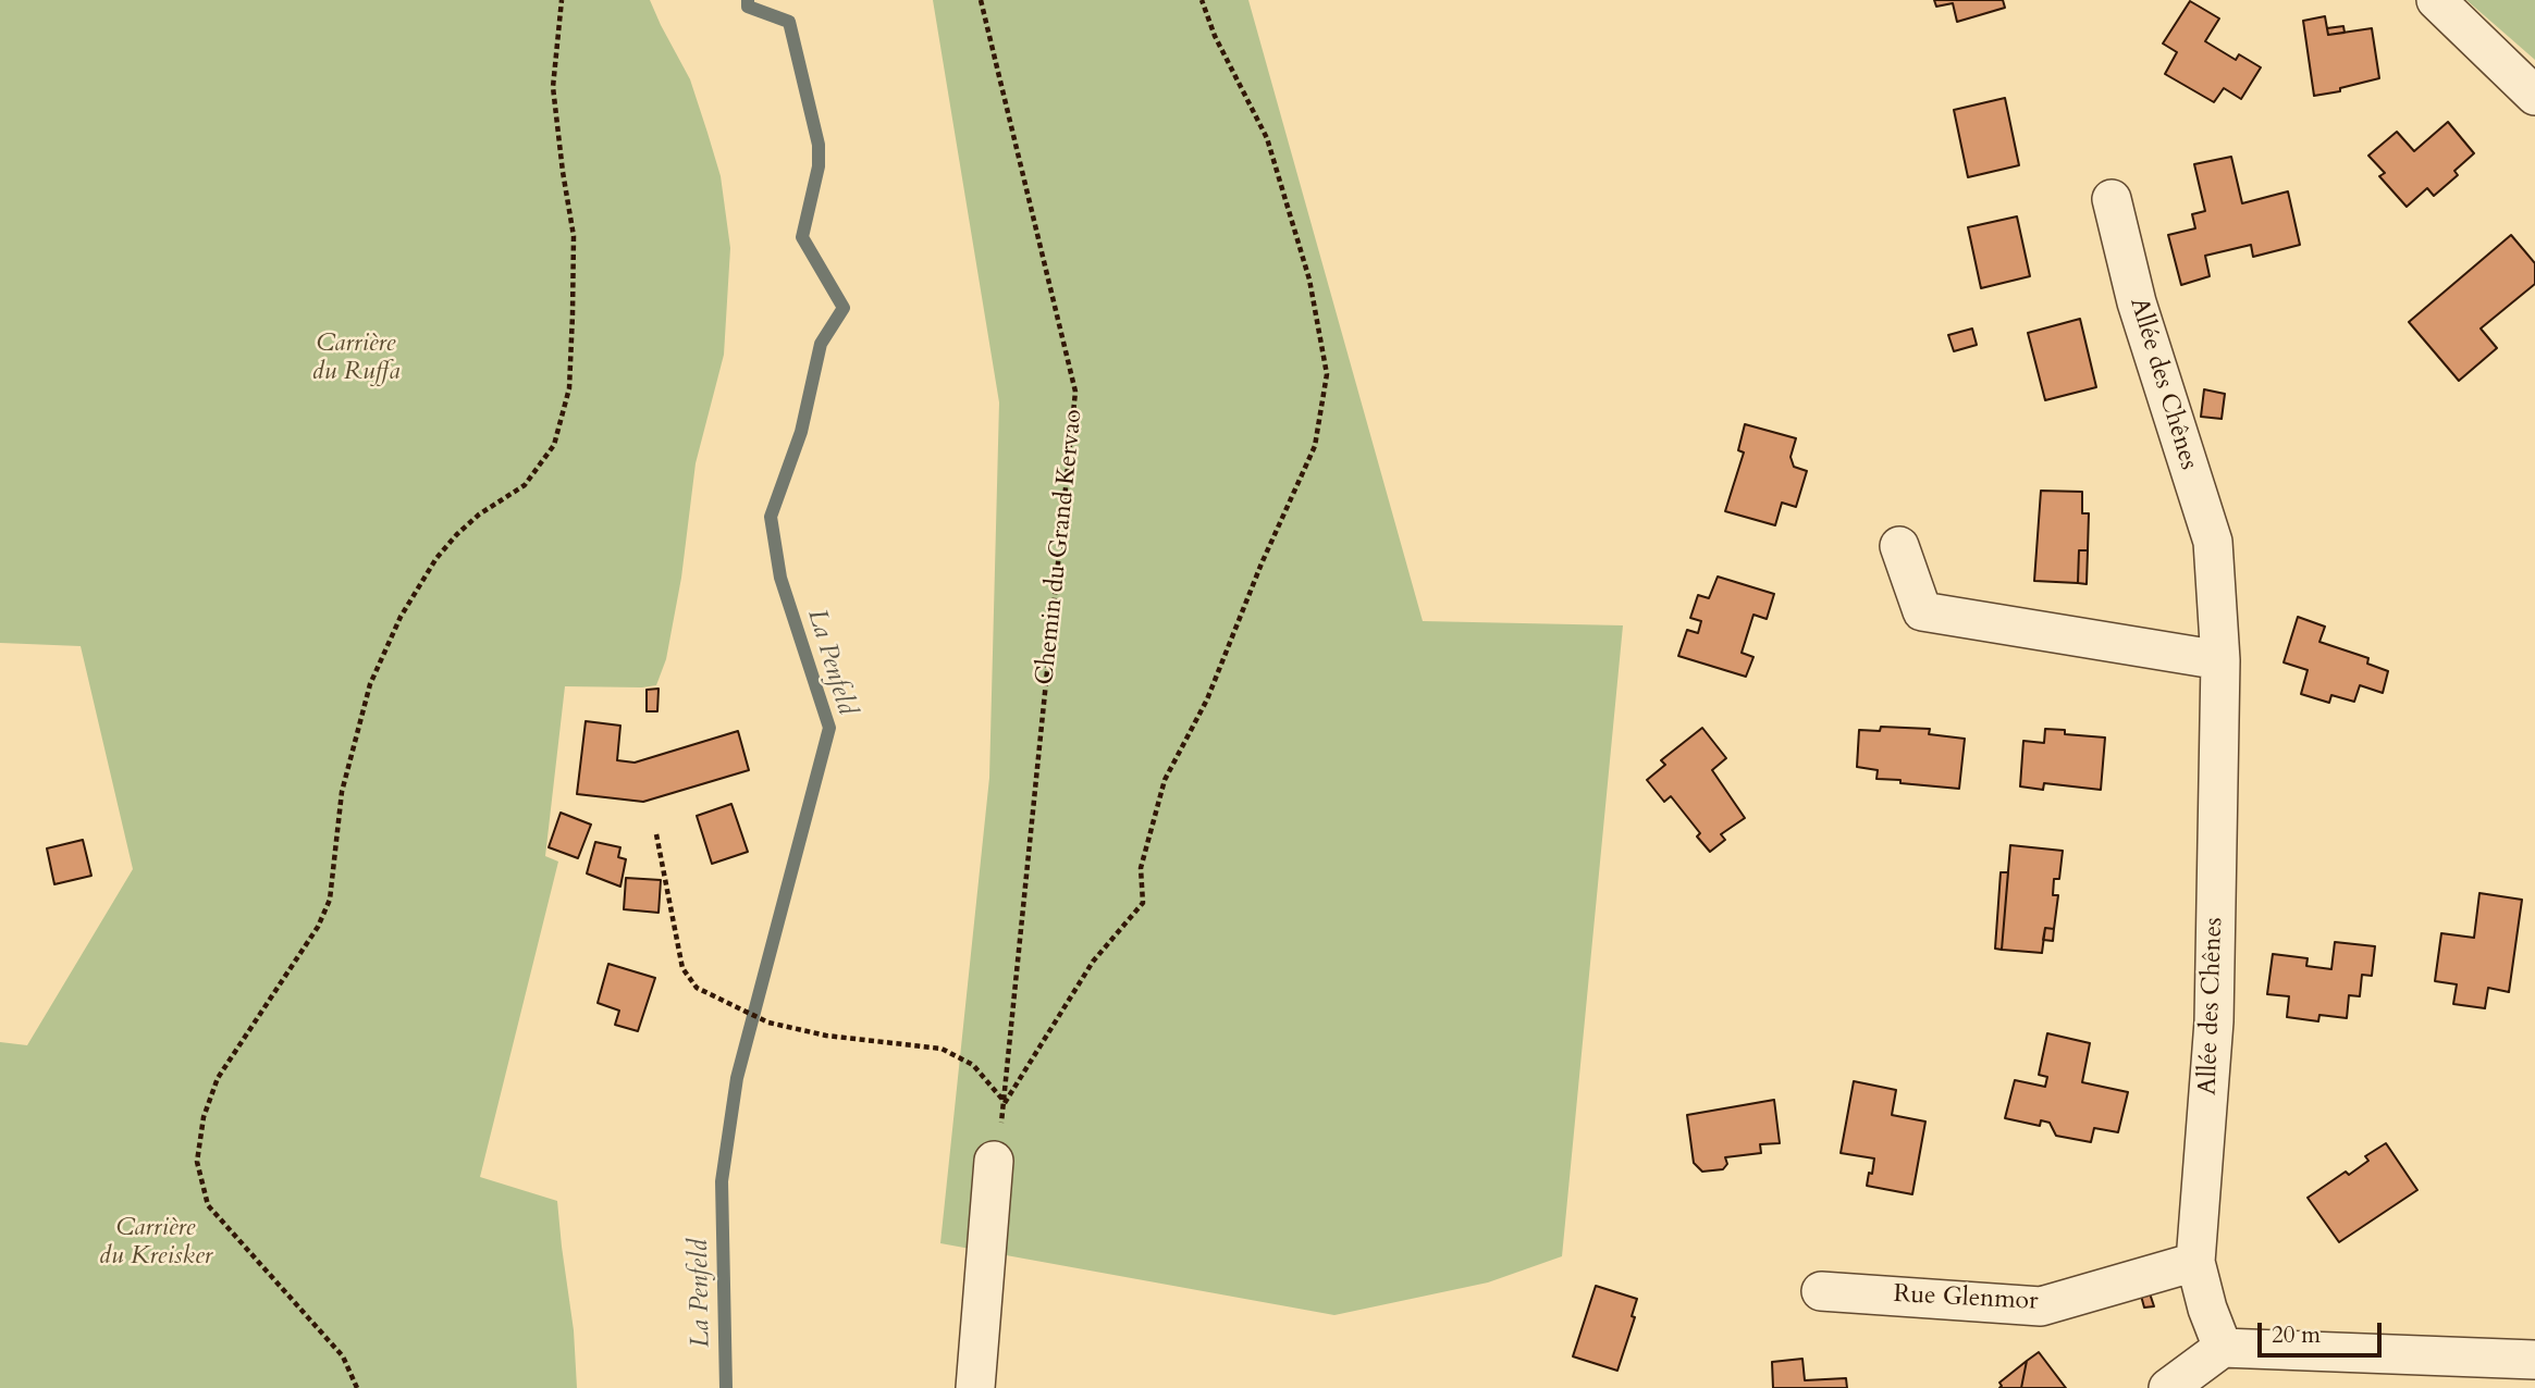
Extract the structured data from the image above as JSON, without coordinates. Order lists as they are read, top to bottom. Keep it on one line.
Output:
{"streets":{"street":["Allée des Chênes","Rue Glenmor"],"path":["Chemin du Grand Kervao"]},"crossings":[["Allée des Chênes","Rue Glenmor"]],"water":["La Penfeld"],"parks":["Carrière du Ruffa","Carrière du Kreisker"],"scale_bar":"20 m"}
